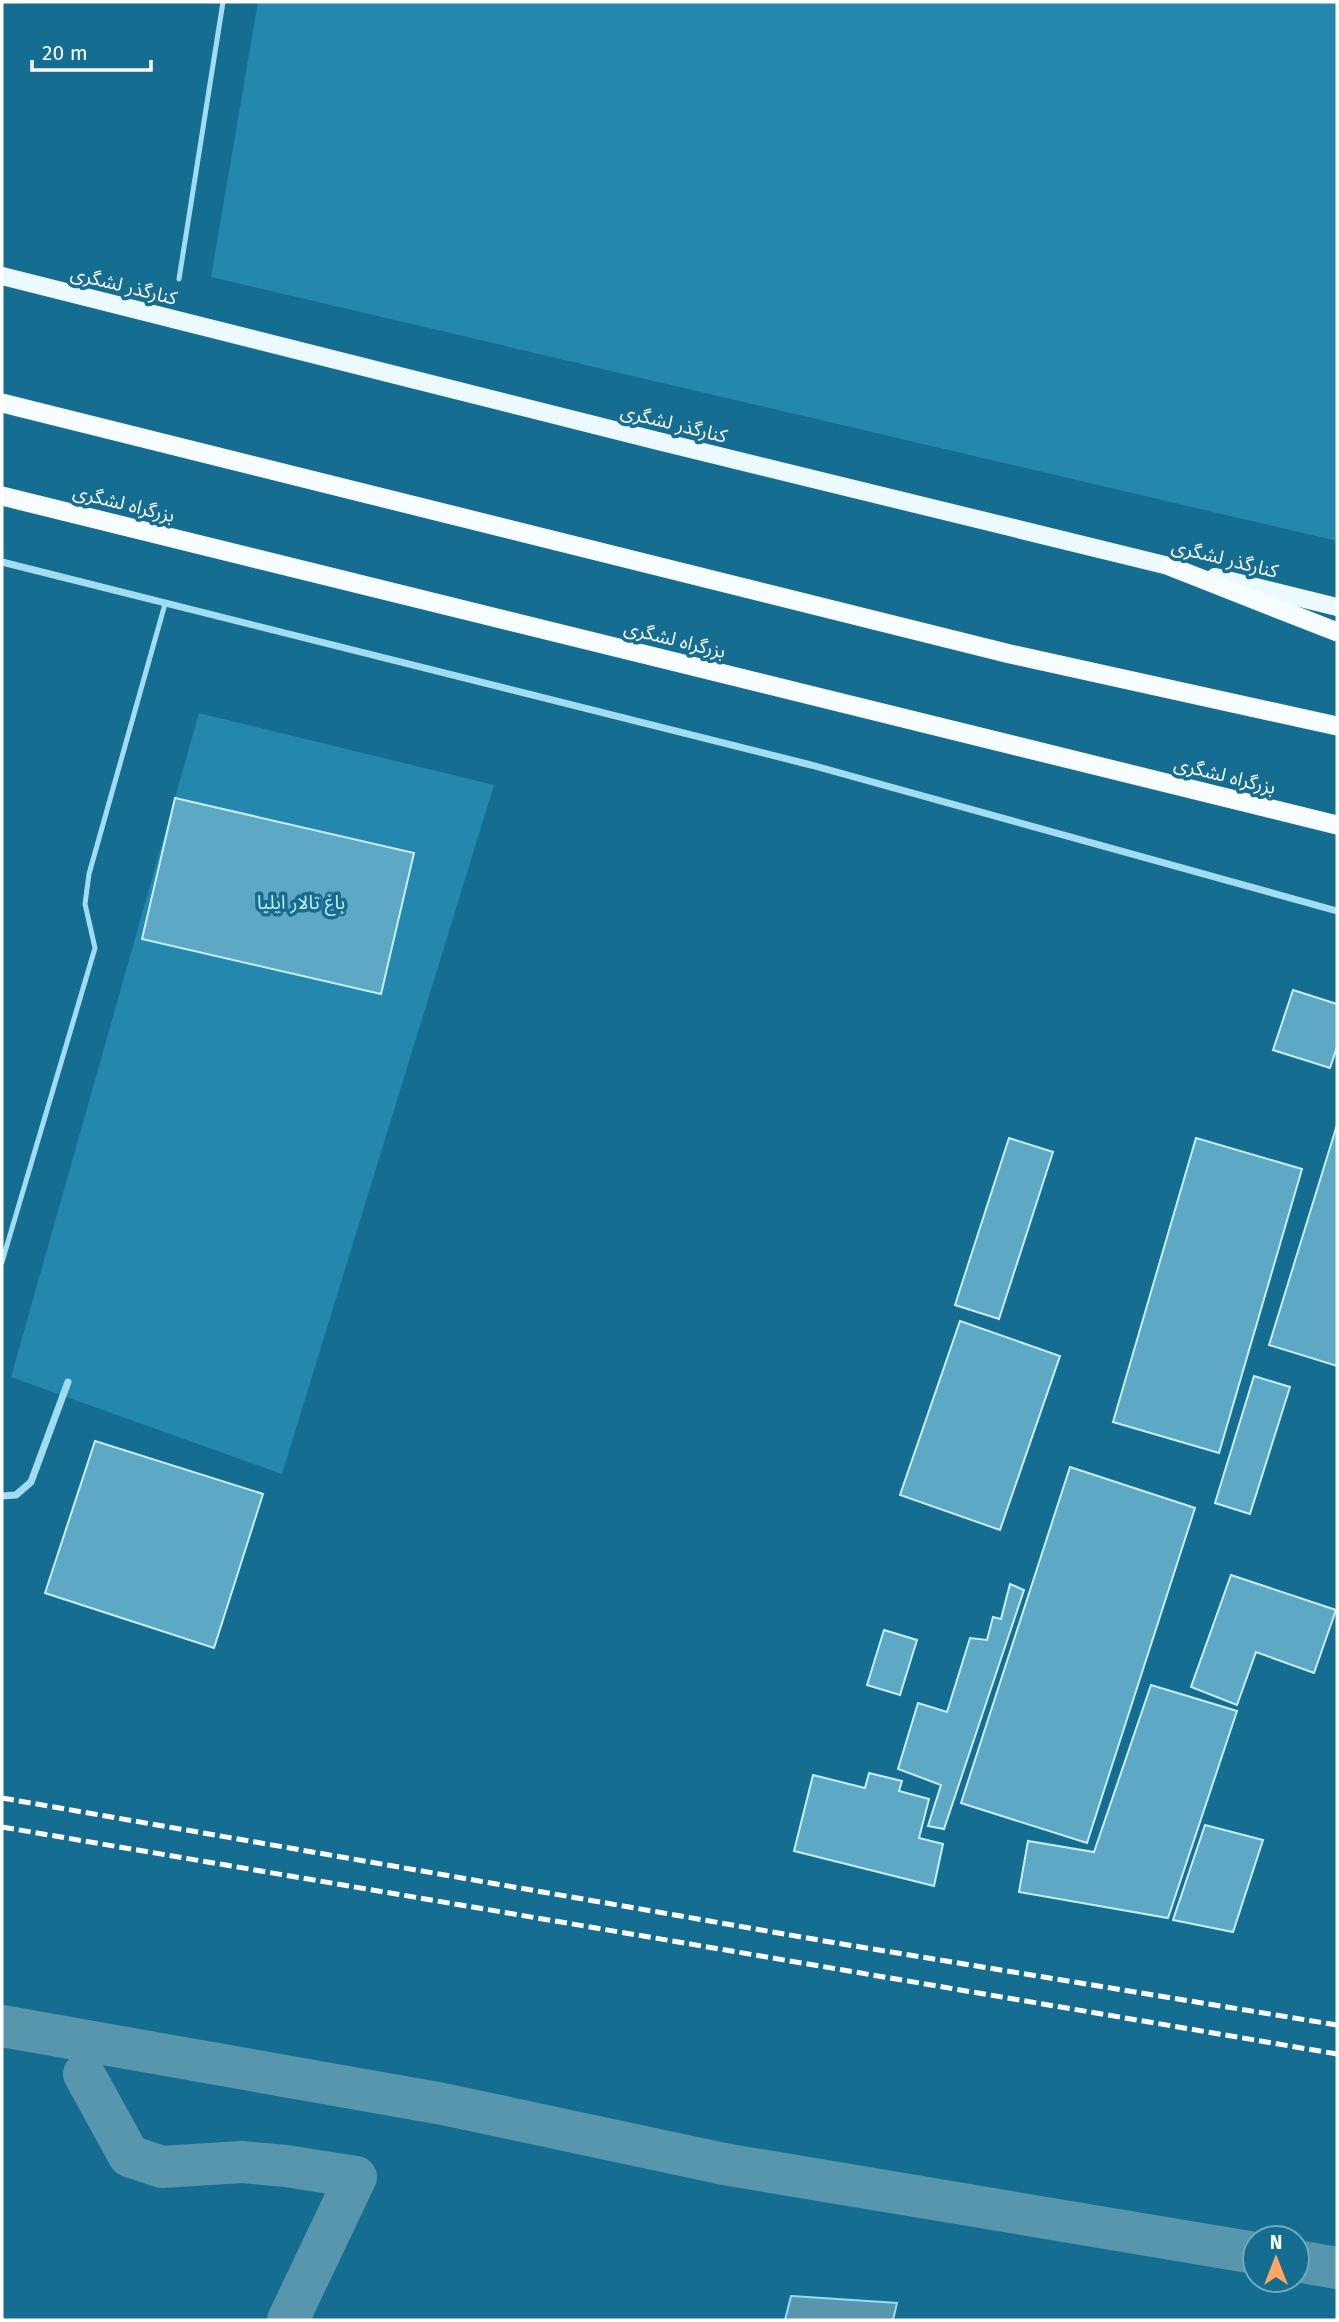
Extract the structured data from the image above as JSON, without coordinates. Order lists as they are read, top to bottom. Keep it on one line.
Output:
{"streets":{"highway":["بزرگراه لشگری"],"main road":["کنارگذر لشگری"]},"parks":["باغ تالار ایلیا"],"scale_bar":"20 m","north":"top"}
